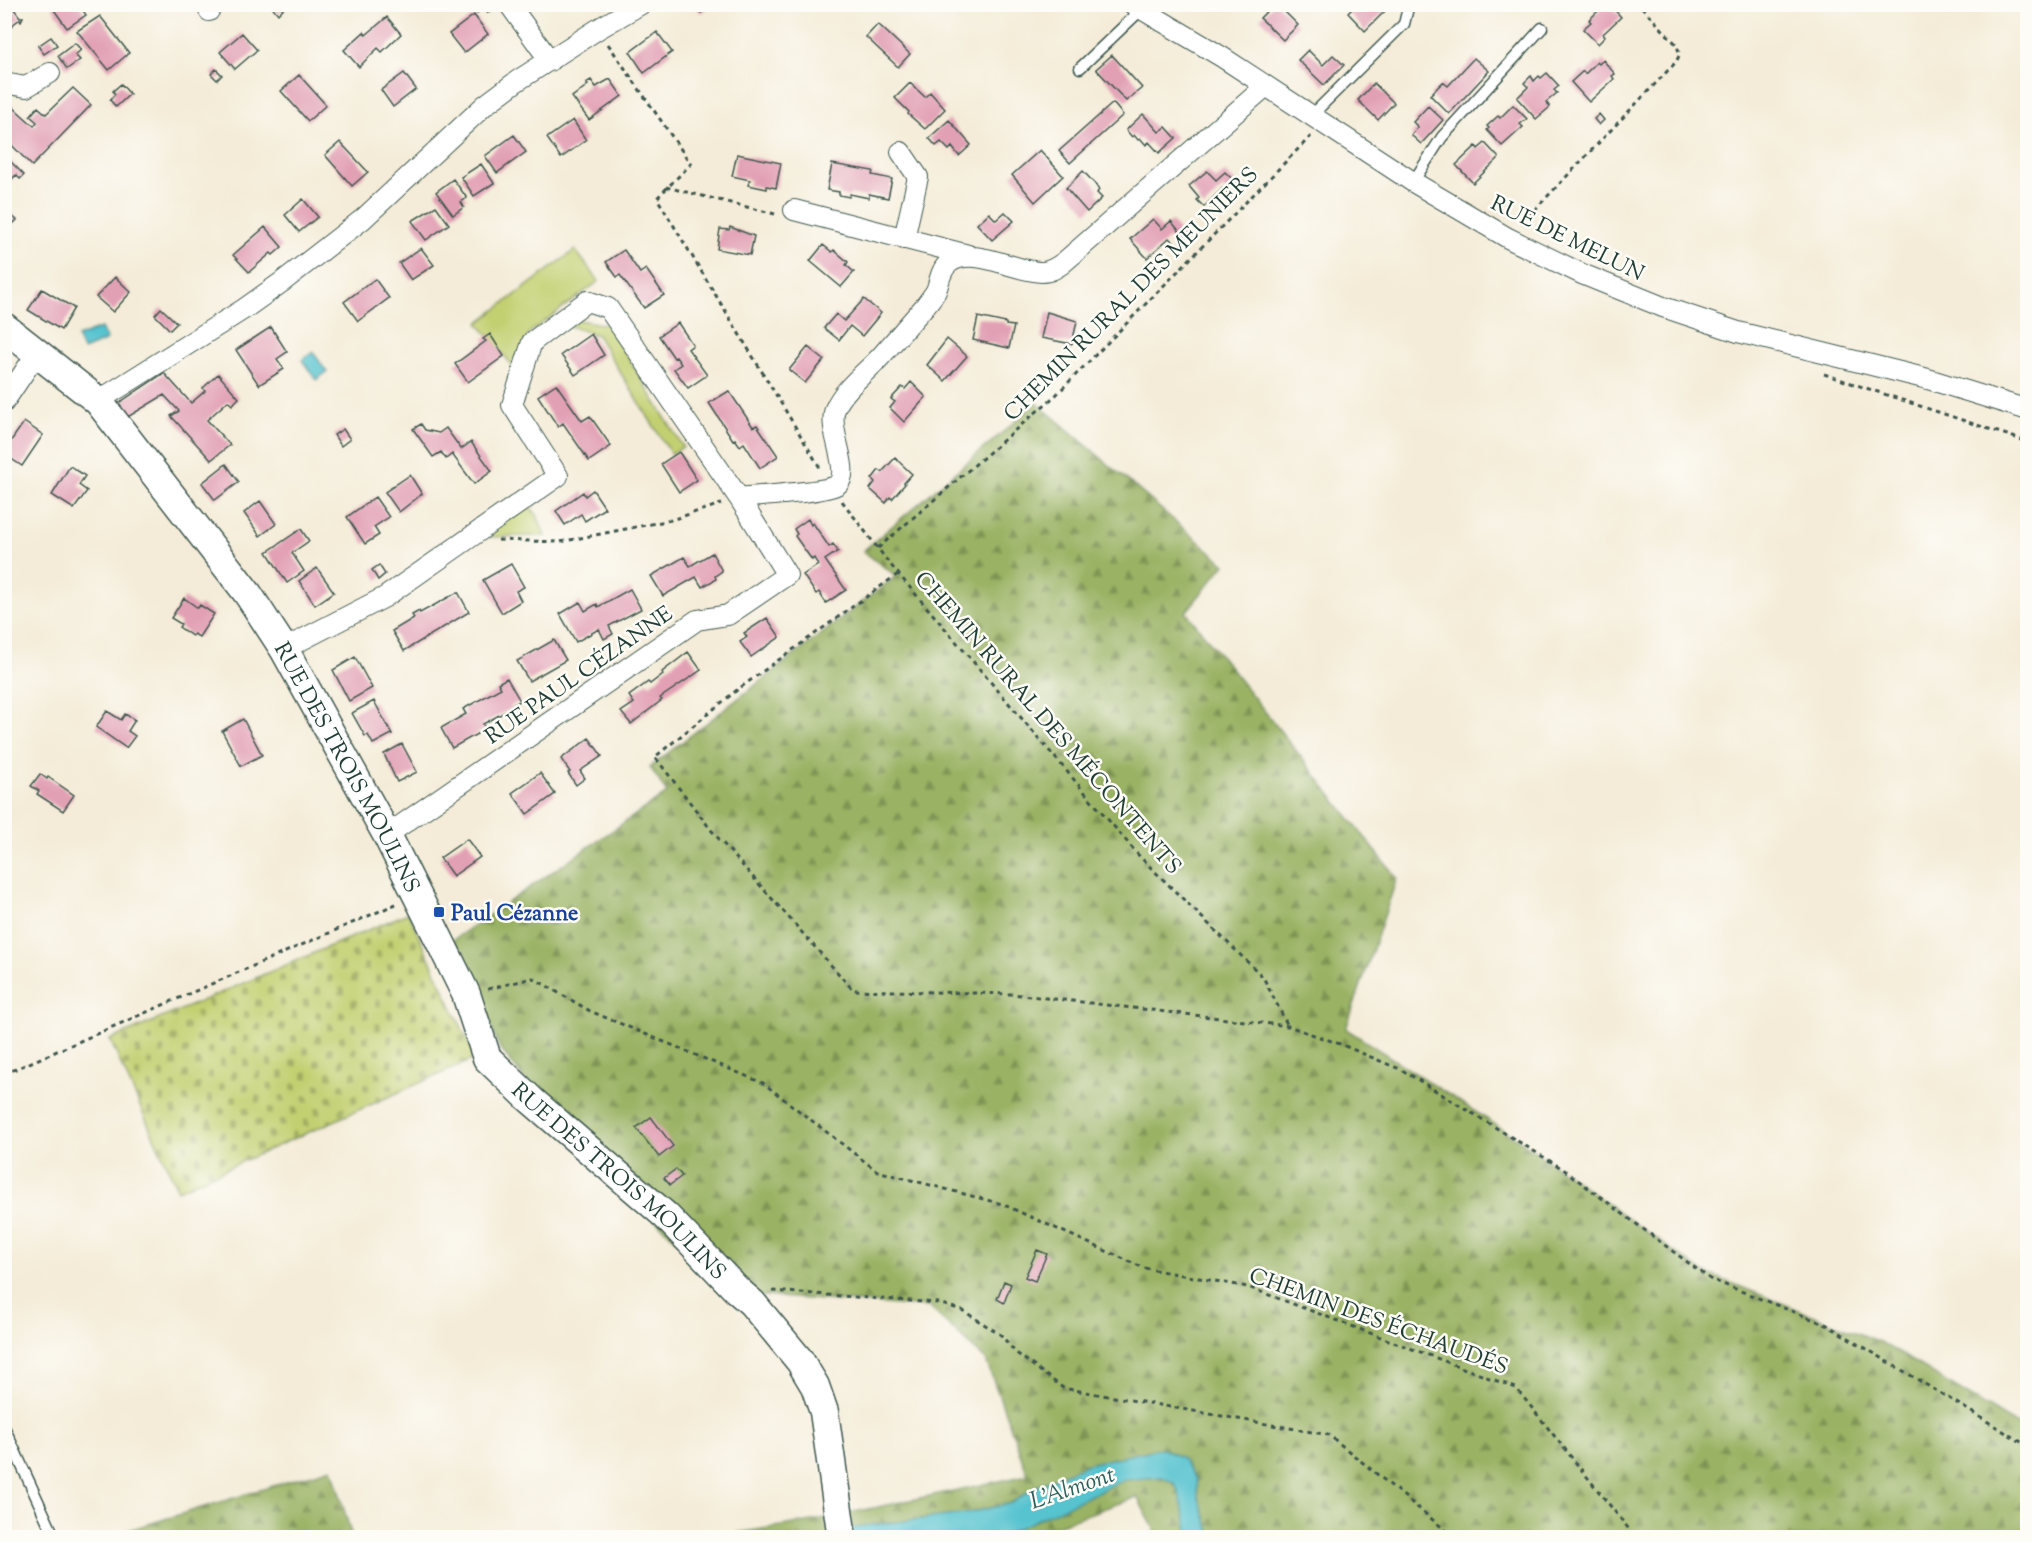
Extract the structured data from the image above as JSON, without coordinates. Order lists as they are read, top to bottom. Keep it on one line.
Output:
{"streets":{"street":["RUE DE MELUN","RUE PAUL CÉZANNE","RUE DES TROIS MOULINS"],"path":["CHEMIN RURAL DES MEUNIERS","CHEMIN RURAL DES MÉCONTENTS","CHEMIN DES ÉCHAUDÉS"]},"crossings":[["RUE DE MELUN","CHEMIN RURAL DES MEUNIERS"],["CHEMIN RURAL DES MEUNIERS","CHEMIN RURAL DES MÉCONTENTS"],["RUE PAUL CÉZANNE","RUE DES TROIS MOULINS"],["RUE DES TROIS MOULINS","CHEMIN DES ÉCHAUDÉS"]],"water":["L'Almont"],"places":{"transit":["Paul Cézanne"]}}
